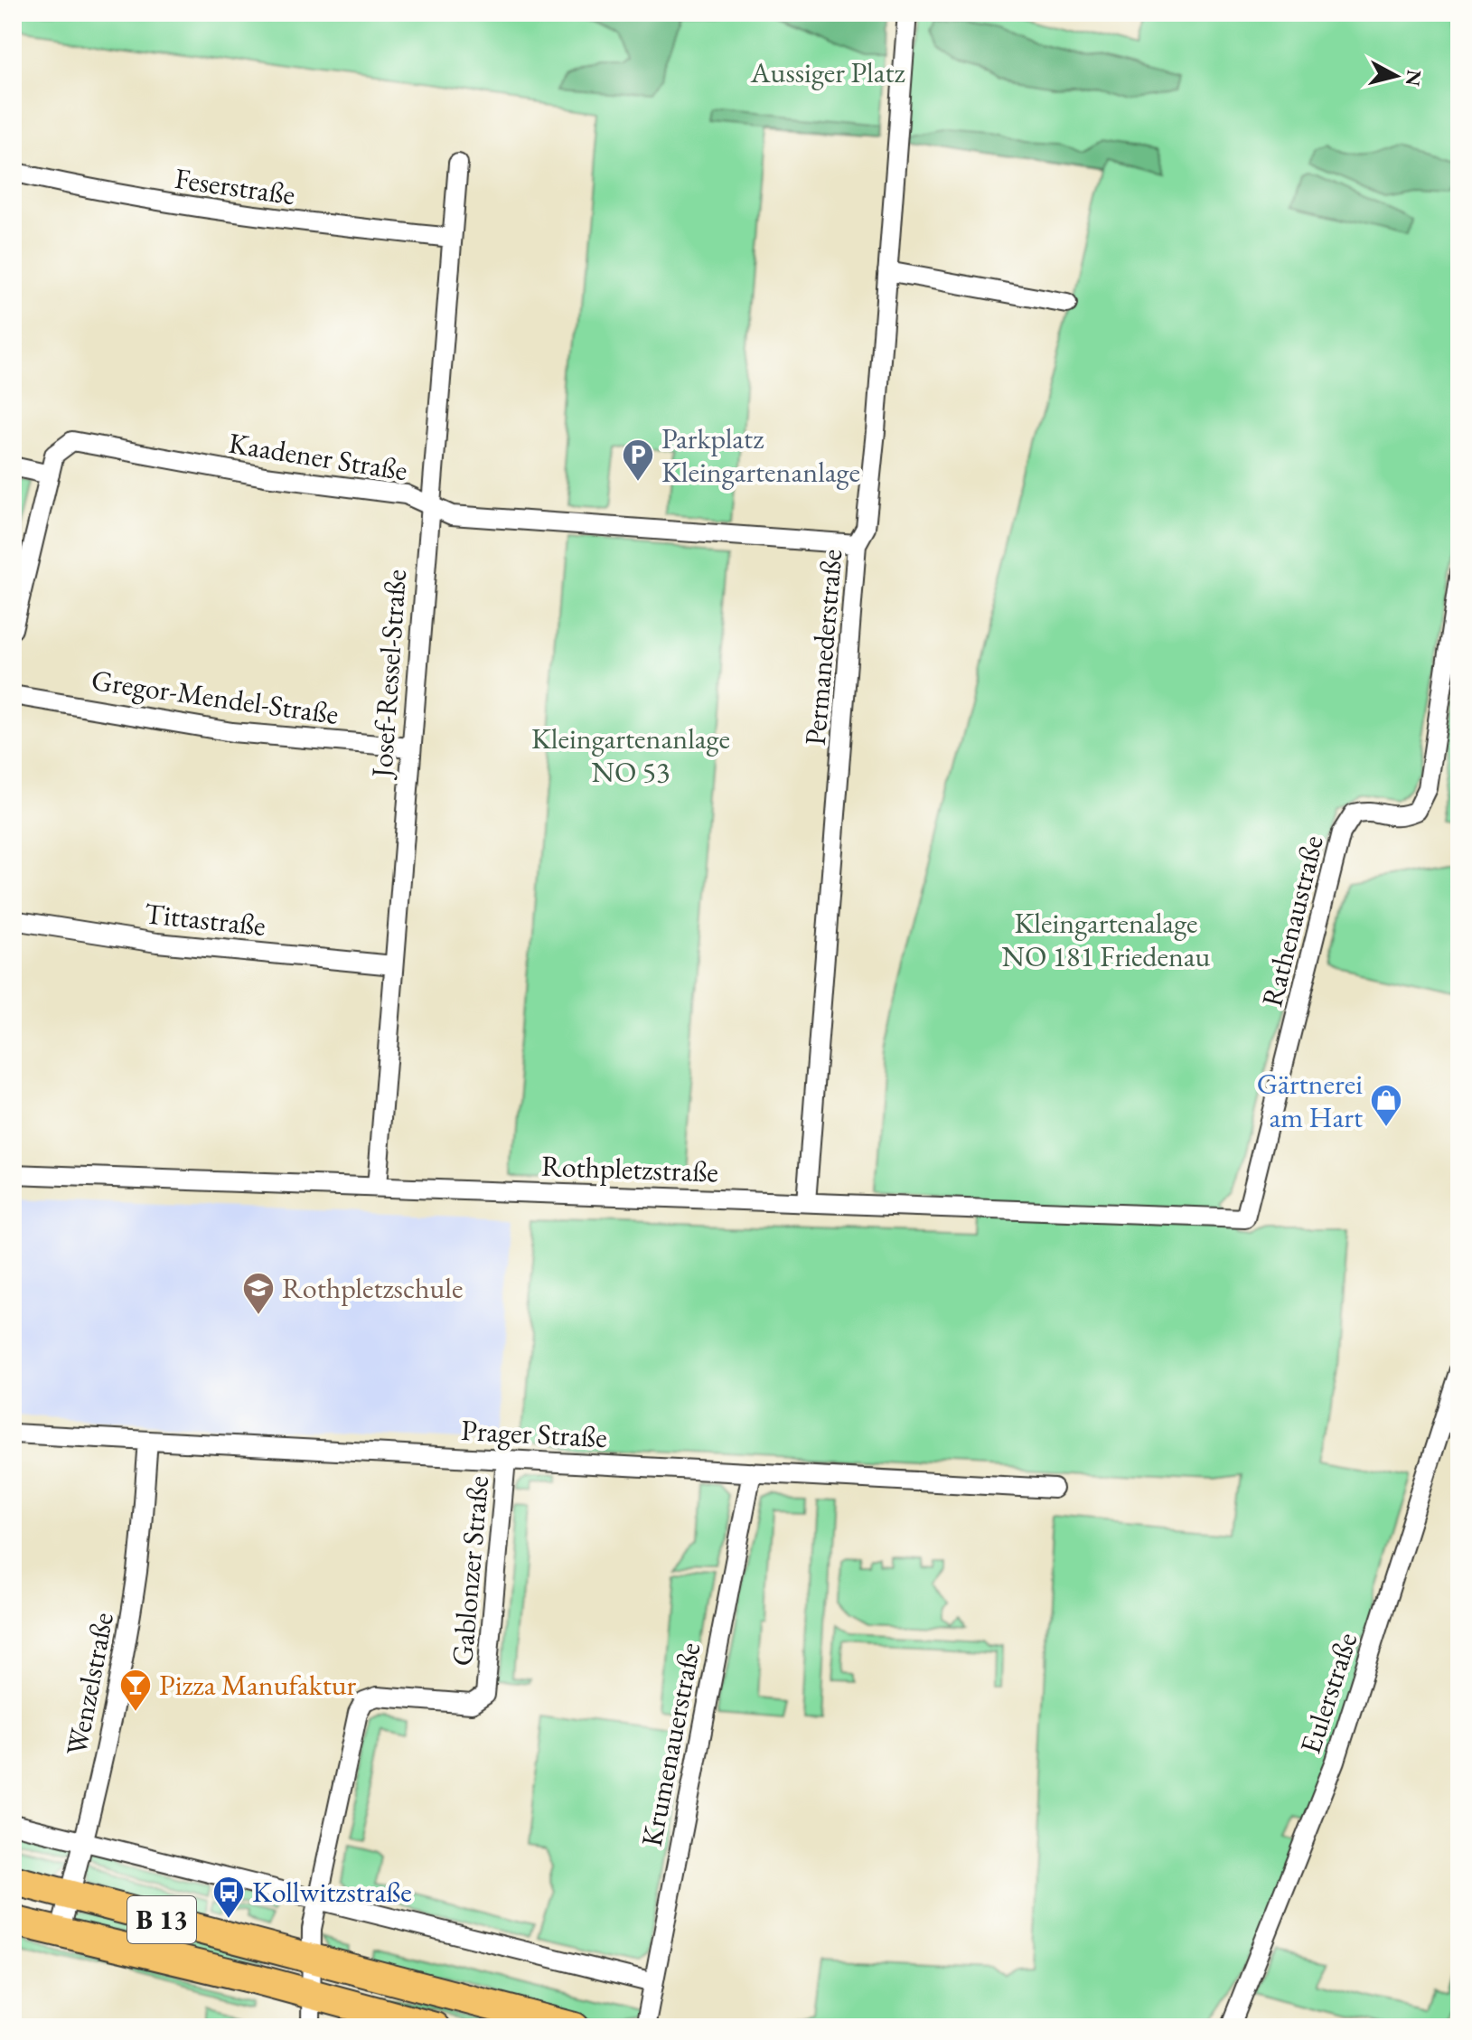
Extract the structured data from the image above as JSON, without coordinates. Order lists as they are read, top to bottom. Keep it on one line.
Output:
{"streets":{"main road":["B 13"],"street":["Feserstraße","Kaadener Straße","Permanederstraße","Josef-Ressel-Straße","Gregor-Mendel-Straße","Tittastraße","Rathenaustraße","Rothpletzstraße","Prager Straße","Gablonzer Straße","Wenzelstraße","Eulerstraße","Krumenauerstraße"]},"crossings":[["Feserstraße","Josef-Ressel-Straße"],["Kaadener Straße","Permanederstraße"],["Kaadener Straße","Josef-Ressel-Straße"],["Permanederstraße","Rothpletzstraße"],["Josef-Ressel-Straße","Gregor-Mendel-Straße"],["Josef-Ressel-Straße","Tittastraße"],["Josef-Ressel-Straße","Rothpletzstraße"],["Rathenaustraße","Rothpletzstraße"],["Prager Straße","Gablonzer Straße"],["Prager Straße","Wenzelstraße"],["Prager Straße","Krumenauerstraße"],["Gablonzer Straße","B 13"],["Wenzelstraße","B 13"]],"parks":["Aussiger Platz","Kleingartenanlage NO 53","Kleingartenalage NO 181 Friedenau"],"places":{"parking":["Parkplatz Kleingartenanlage"],"shop":["Gärtnerei am Hart"],"school or university":["Rothpletzschule"],"bar":["Pizza Manufaktur"],"bus stop":["Kollwitzstraße"]},"north":"right"}
